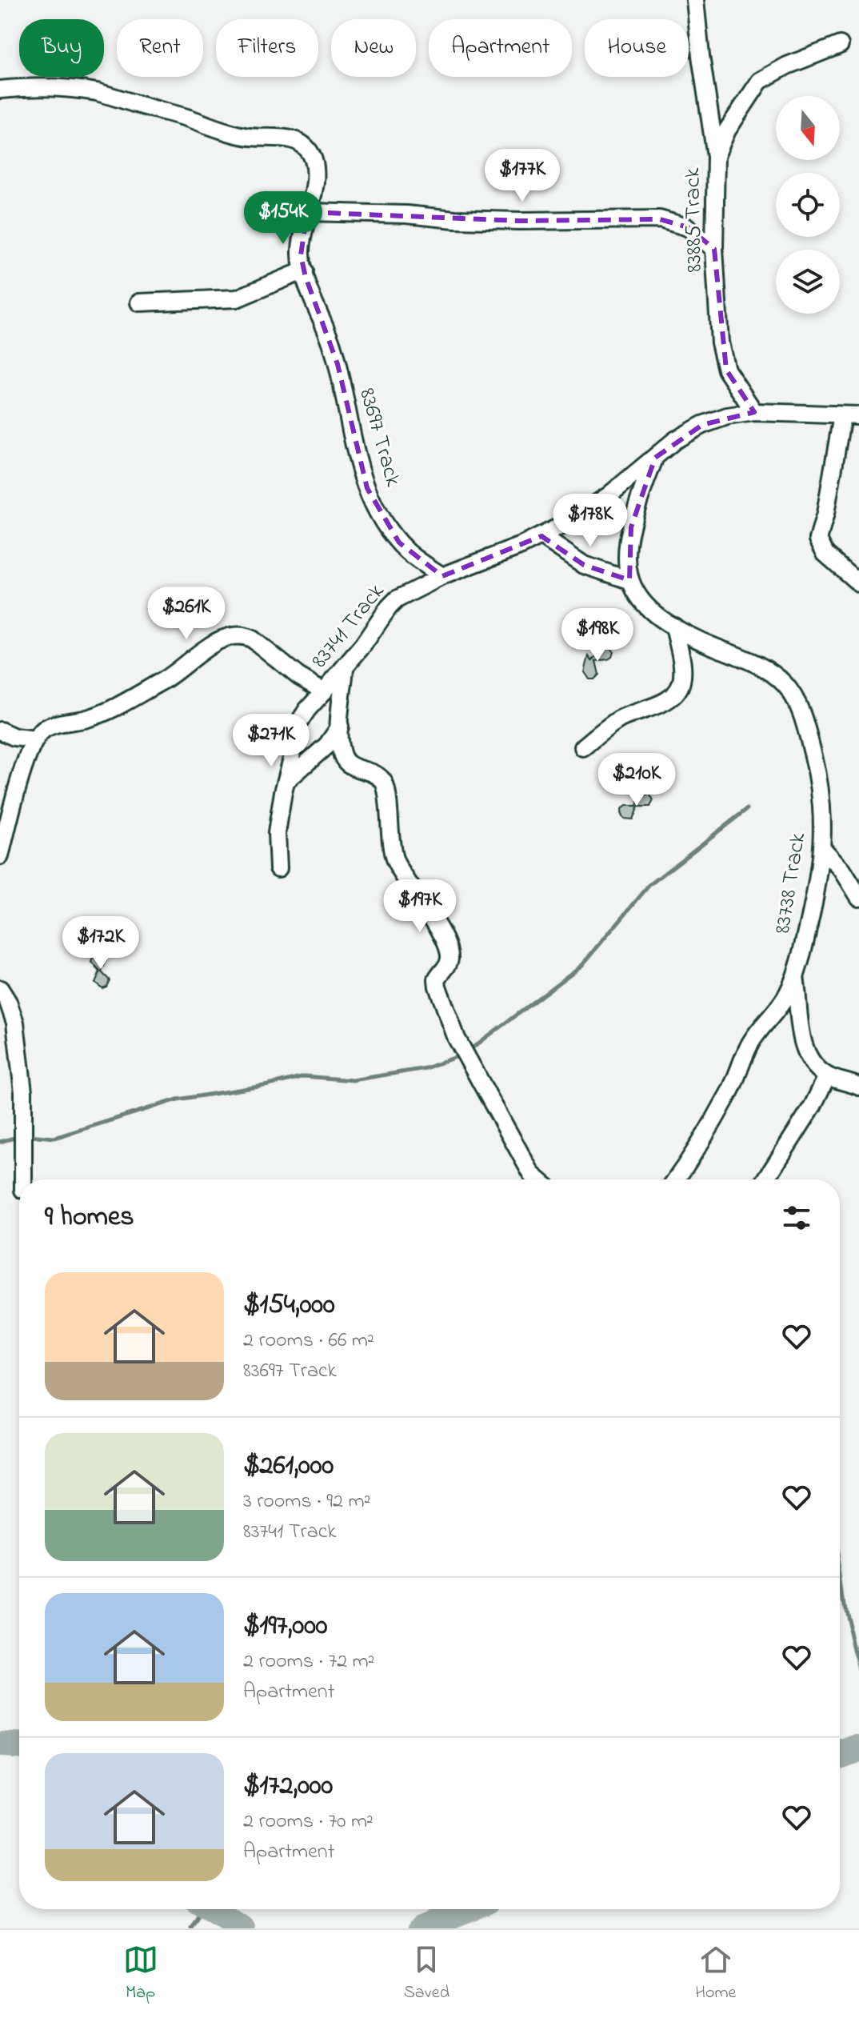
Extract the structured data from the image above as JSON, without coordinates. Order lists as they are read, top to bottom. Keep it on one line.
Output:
{"streets":{"street":["83885 Track","83697 Track","83741 Track","83738 Track"]},"crossings":[["83697 Track","83741 Track"]],"north":"bottom","page":{"chip":["Buy","Rent","Filters","New","Apartment","House"],"price":["$177K","$154K","$178K","$261K","$198K","$271K","$210K","$197K","$172K"],"heading":"9 homes","list":[{"name":"$154,000","note":"2 rooms · 66 m² · 83697 Track"},{"name":"$261,000","note":"3 rooms · 92 m² · 83741 Track"},{"name":"$197,000","note":"2 rooms · 72 m² · Apartment"},{"name":"$172,000","note":"2 rooms · 70 m² · Apartment"}],"tabs":["Map","Saved","Home"]}}
